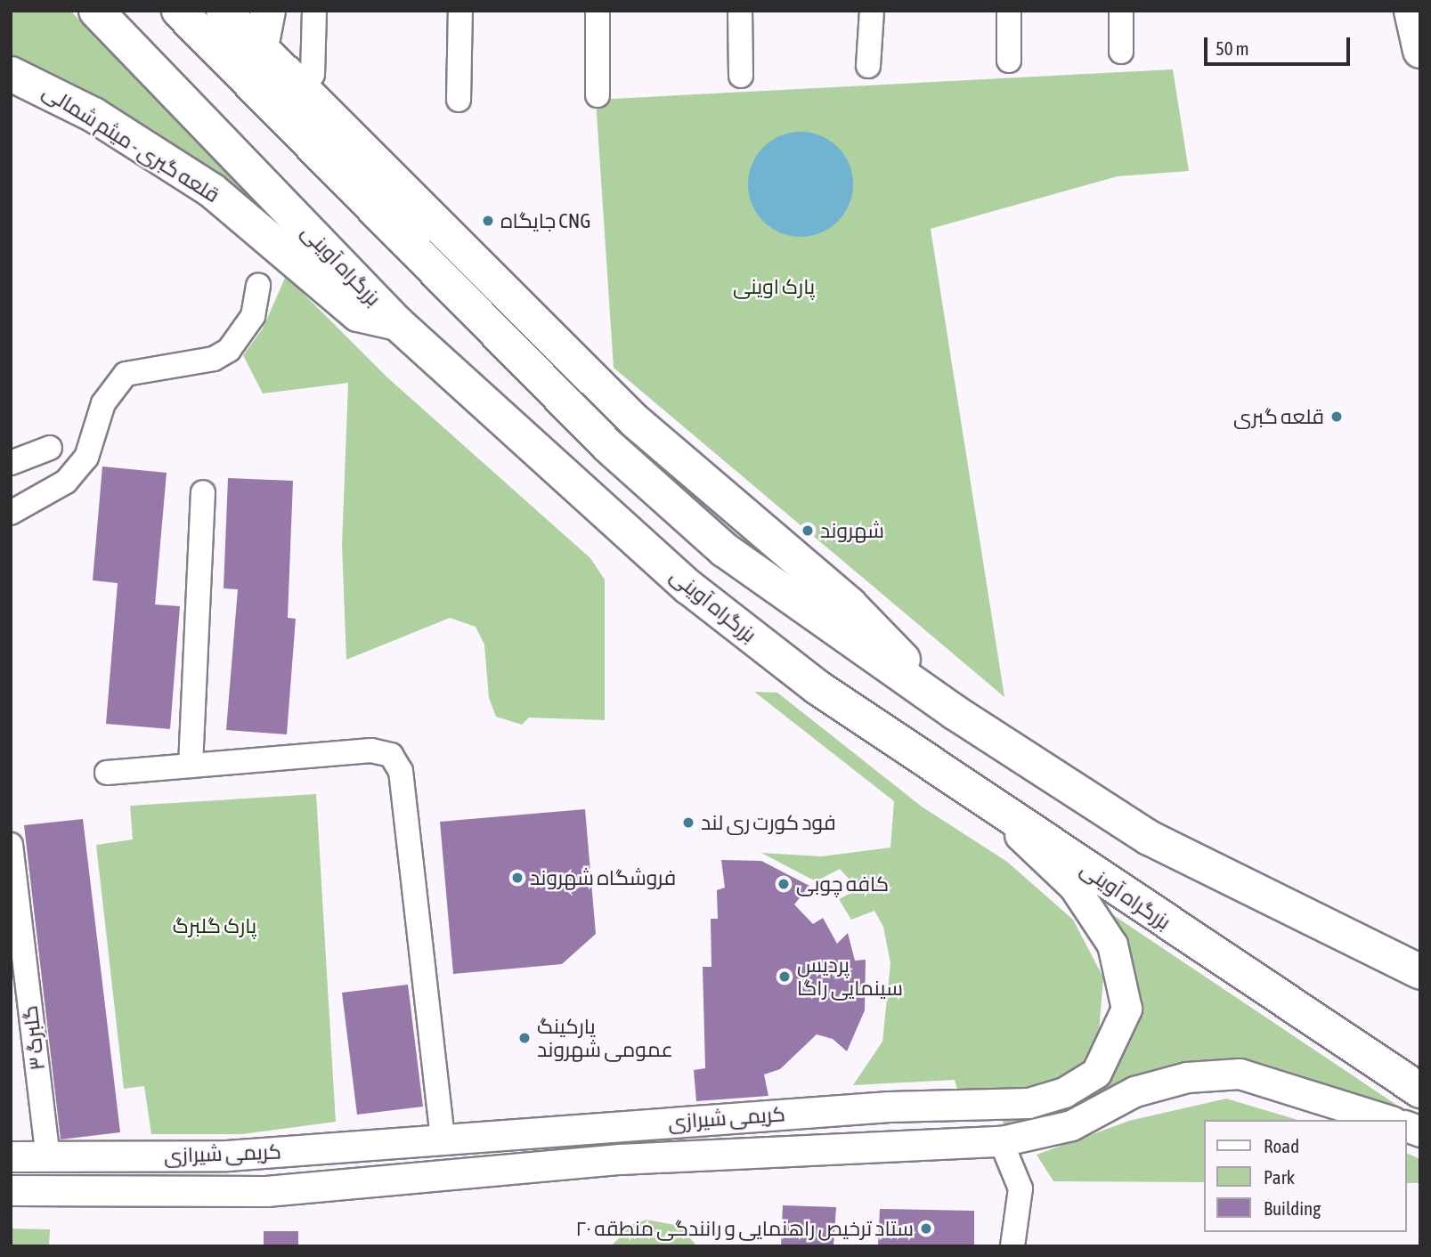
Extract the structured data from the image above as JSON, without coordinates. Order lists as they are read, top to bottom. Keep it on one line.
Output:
{"streets":{"main road":["قلعه گبری - میثم شمالی","بزرگراه آوینی"],"street":["گلبرگ ۳","کریمی شیرازی"]},"crossings":[["قلعه گبری - میثم شمالی","بزرگراه آوینی"],["بزرگراه آوینی","کریمی شیرازی"],["گلبرگ ۳","کریمی شیرازی"]],"parks":["پارک اوینی","پارک گلبرگ"],"places":["جایگاه CNG","قلعه گبری","شهروند","فود کورت ری لند","فروشگاه شهروند","کافه چوبی","پردیس سینمایی راگا","پارکینگ عمومی شهروند","ستاد ترخیص راهنمایی و رانندگی منطقه ۲۰"],"legend":["Road","Park","Building"],"scale_bar":"50 m"}
